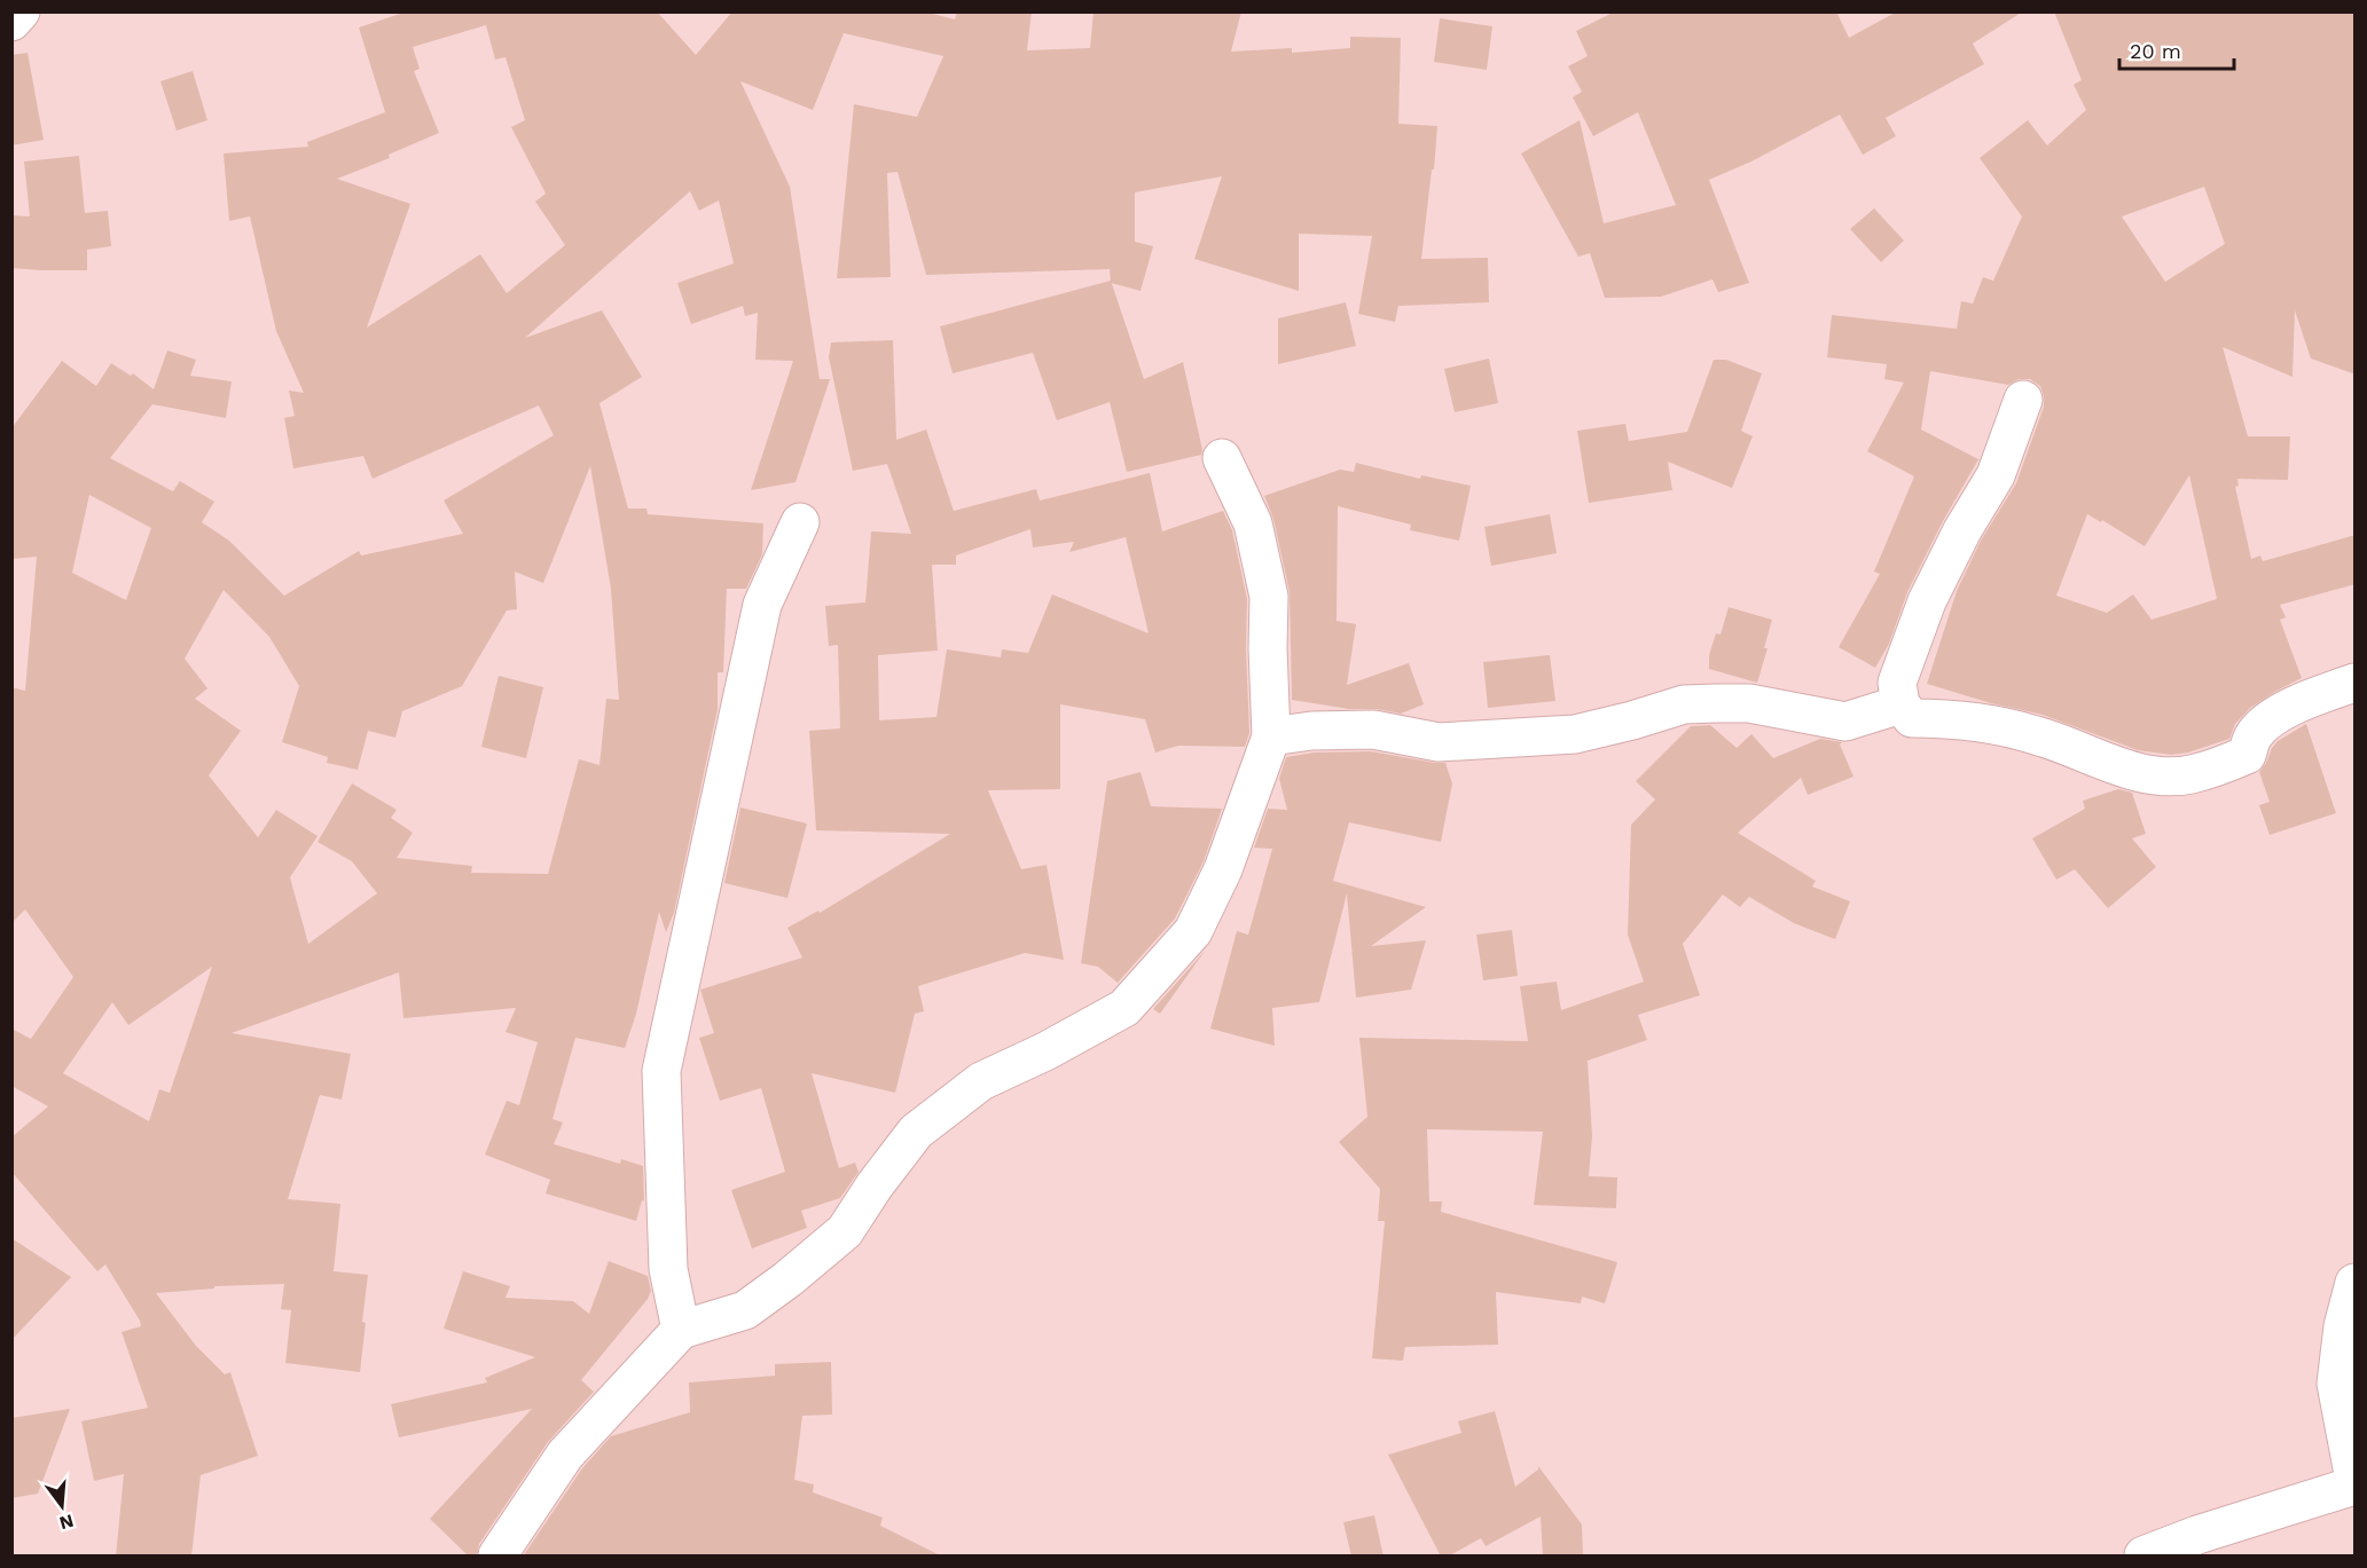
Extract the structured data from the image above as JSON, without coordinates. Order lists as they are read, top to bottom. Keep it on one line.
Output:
{"scale_bar":"20 m","north":"bottom"}
